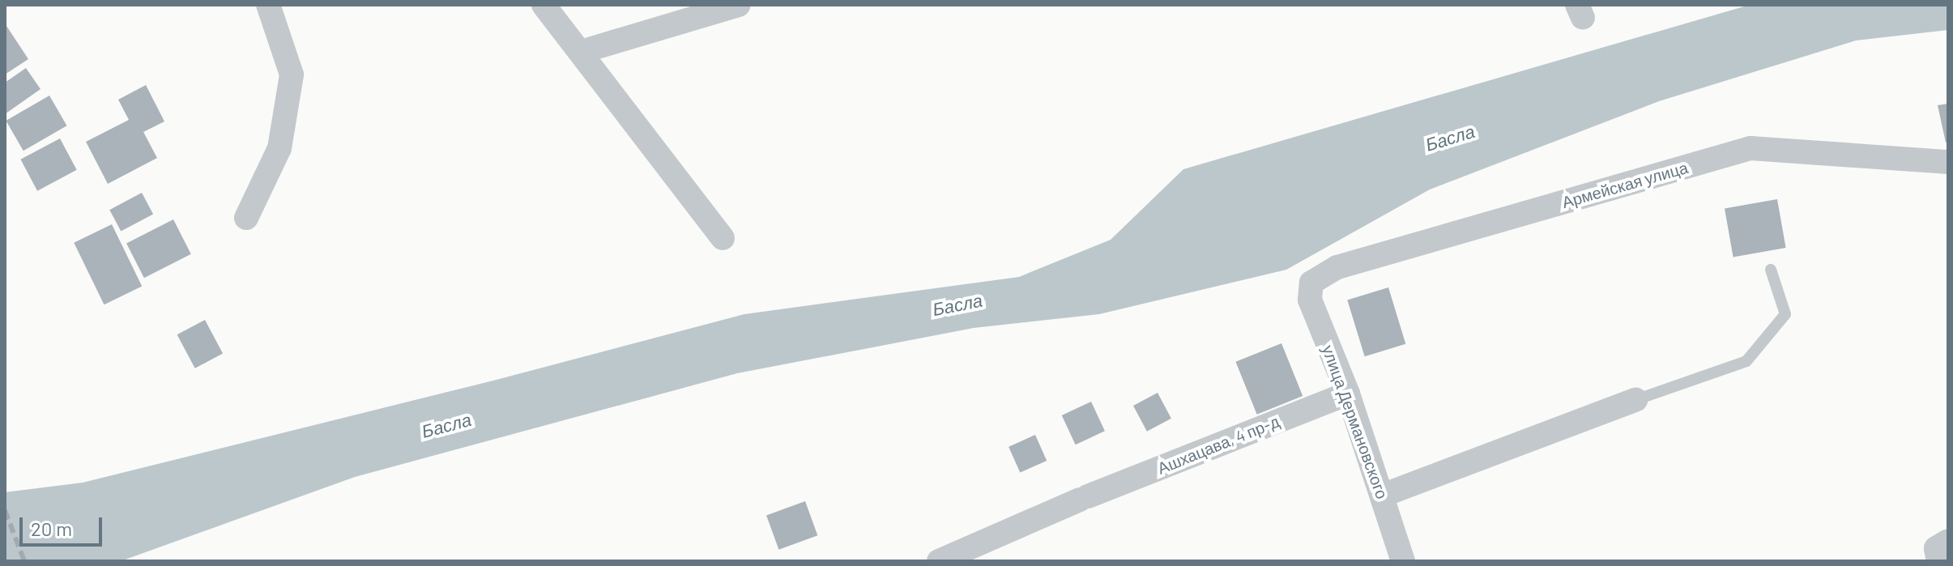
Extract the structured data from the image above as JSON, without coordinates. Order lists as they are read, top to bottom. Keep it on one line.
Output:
{"streets":{"street":["Армейская улица","улица Дермановского","Ашхацава, 4 пр-д"]},"crossings":[["Армейская улица","улица Дермановского"],["улица Дермановского","Ашхацава, 4 пр-д"]],"water":["Басла"],"scale_bar":"20 m"}
